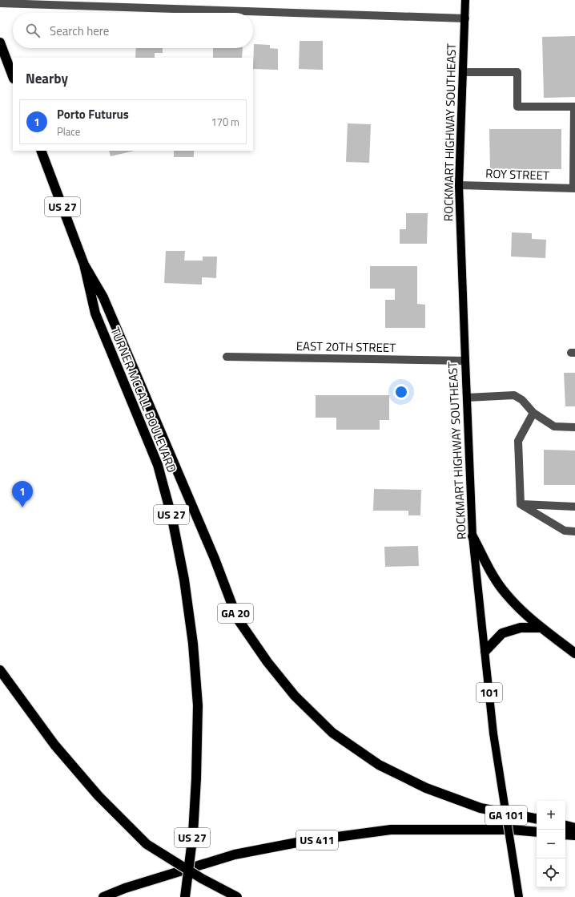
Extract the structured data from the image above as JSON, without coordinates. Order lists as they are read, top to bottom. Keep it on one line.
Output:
{"streets":{"highway":["US 27","TURNER MCCALL BOULEVARD","GA 20","US 411"],"main road":["ROCKMART HIGHWAY SOUTHEAST","101","GA 101"],"street":["ROY STREET","EAST 20TH STREET"]},"crossings":[["ROCKMART HIGHWAY SOUTHEAST","ROY STREET"],["ROCKMART HIGHWAY SOUTHEAST","EAST 20TH STREET"],["TURNER MCCALL BOULEVARD","GA 20"]],"page":{"search":"Search here","heading":"Nearby","list":[{"mark":"1","name":"Porto Futurus","note":"Place","value":"170 m"}],"pins":"1","map_buttons":["+","−"]}}
